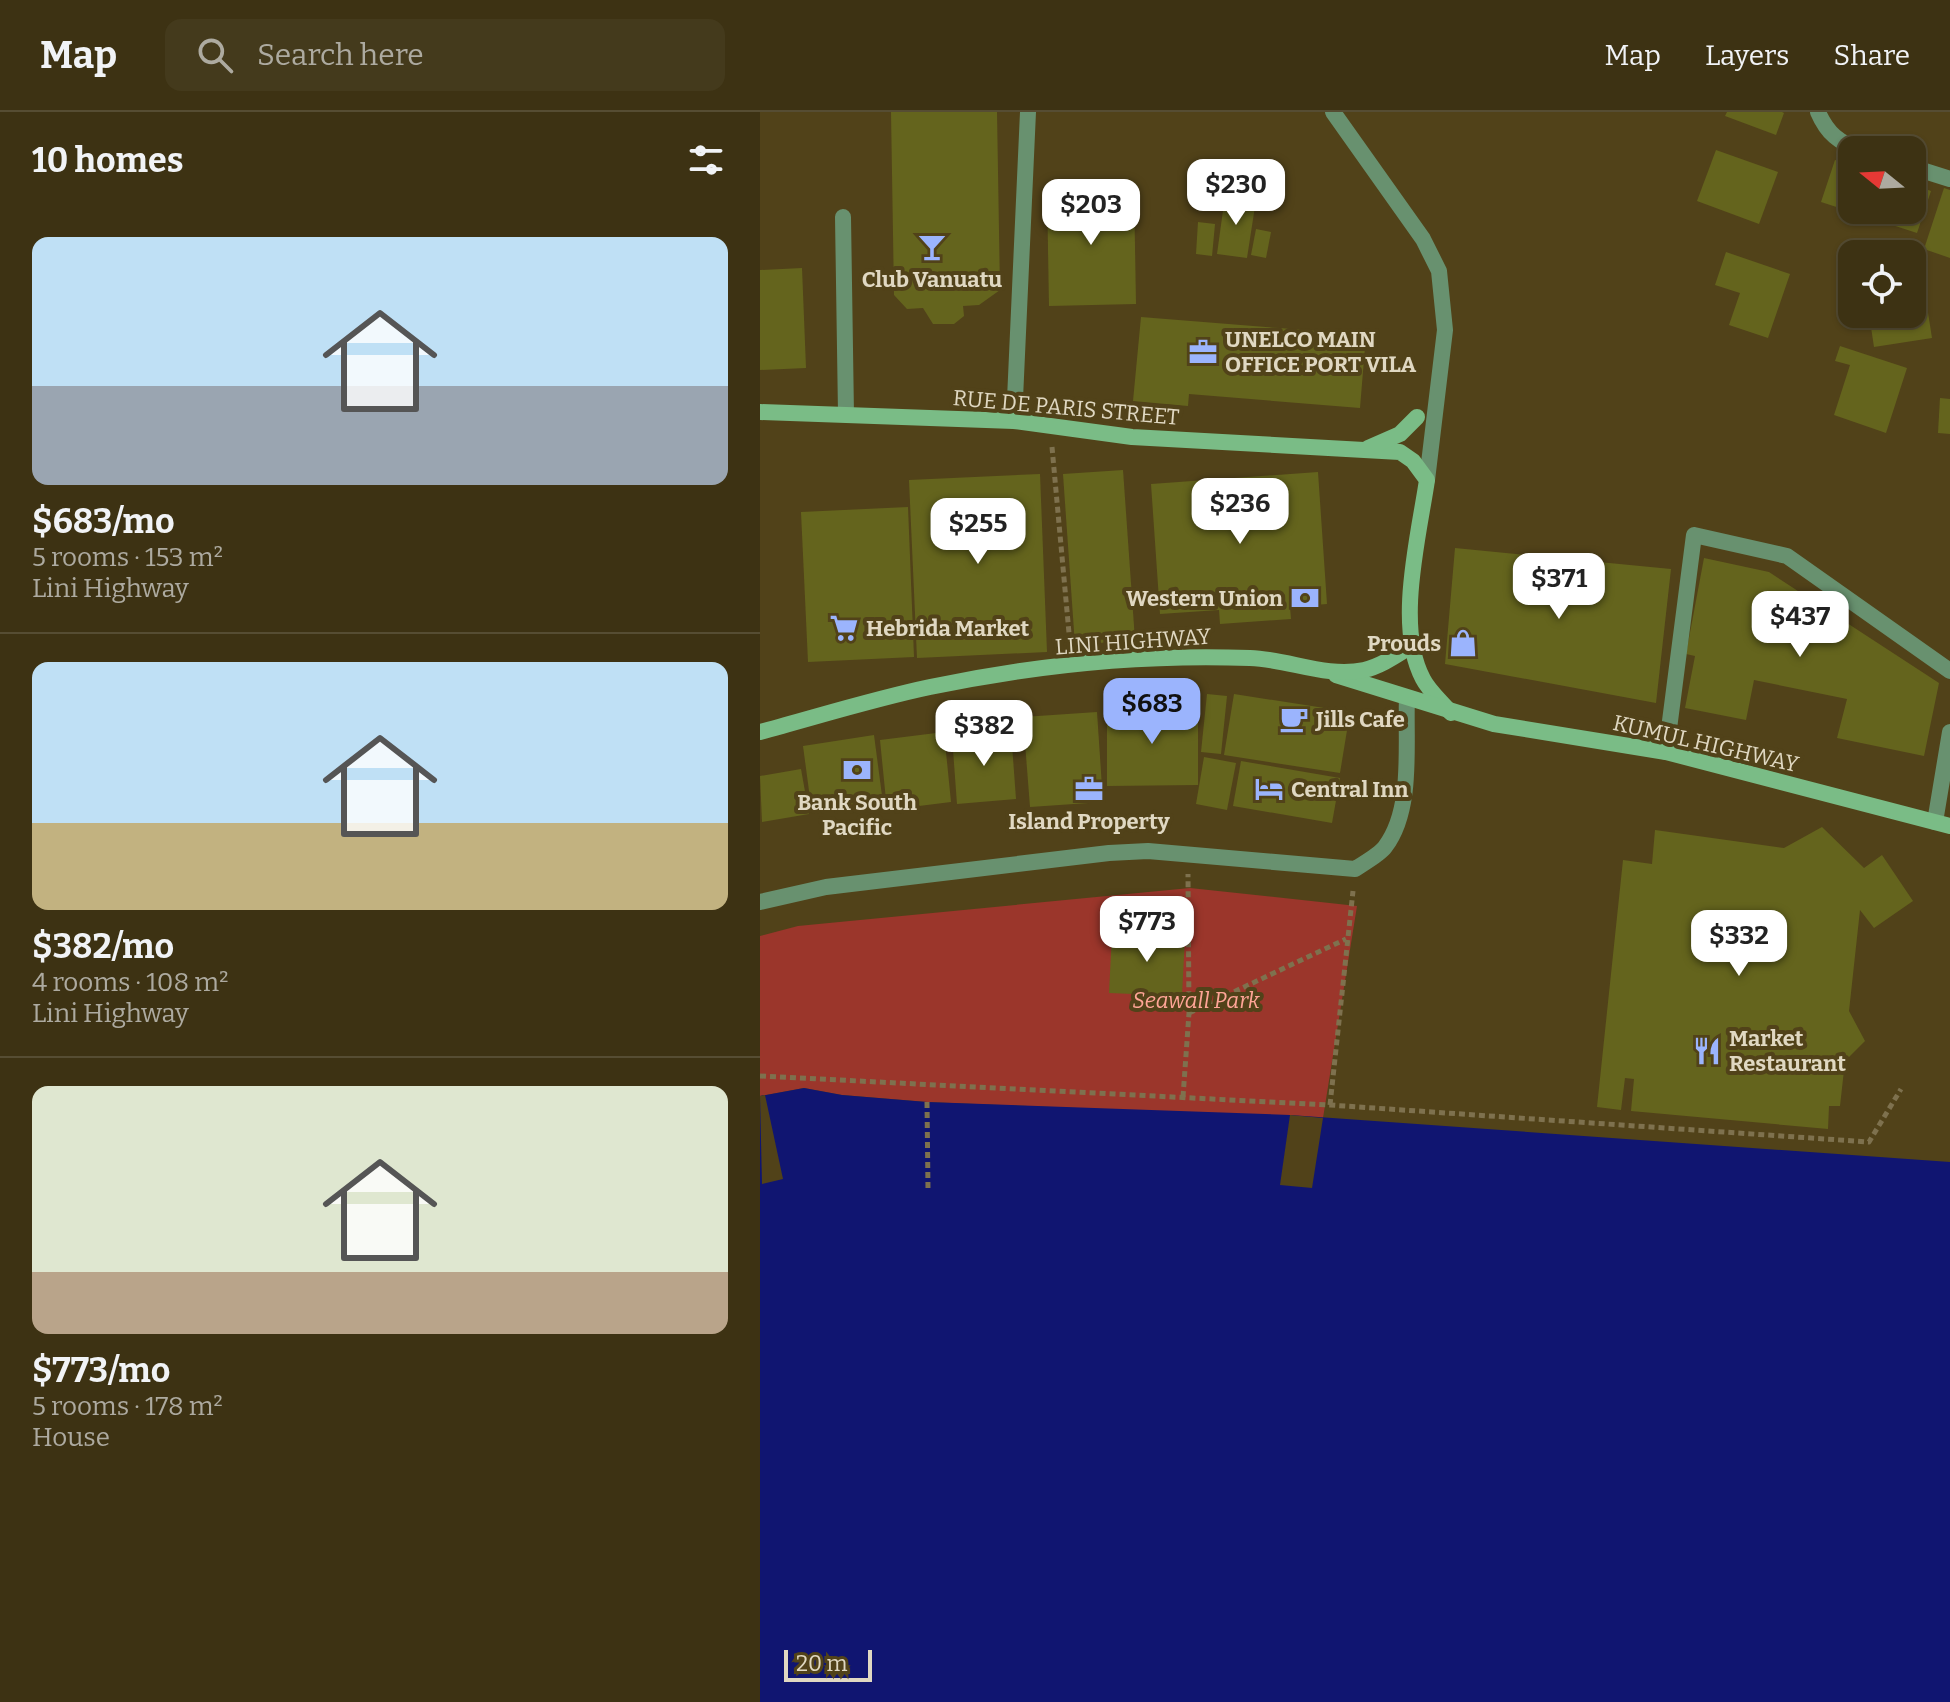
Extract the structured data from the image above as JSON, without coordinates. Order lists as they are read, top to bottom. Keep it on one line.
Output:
{"streets":{"street":["RUE DE PARIS STREET","LINI HIGHWAY","KUMUL HIGHWAY"]},"crossings":[["LINI HIGHWAY","KUMUL HIGHWAY"]],"parks":["Seawall Park"],"places":{"bar":["Club Vanuatu"],"office":["UNELCO MAIN OFFICE PORT VILA","Island Property"],"bank":["Western Union","Bank South Pacific"],"supermarket":["Hebrida Market"],"shop":["Prouds"],"cafe":["Jills Cafe"],"hotel":["Central Inn"],"restaurant":["Market Restaurant"]},"scale_bar":"20 m","north":"left","page":{"header":"Map","search":"Search here","nav":["Map","Layers","Share"],"heading":"10 homes","price":["$230","$203","$236","$255","$371","$437","$683","$382","$773","$332"],"list":[{"name":"$683/mo","note":"5 rooms · 153 m² · Lini Highway"},{"name":"$382/mo","note":"4 rooms · 108 m² · Lini Highway"},{"name":"$773/mo","note":"5 rooms · 178 m² · House"}],"scale":"20 m"}}
